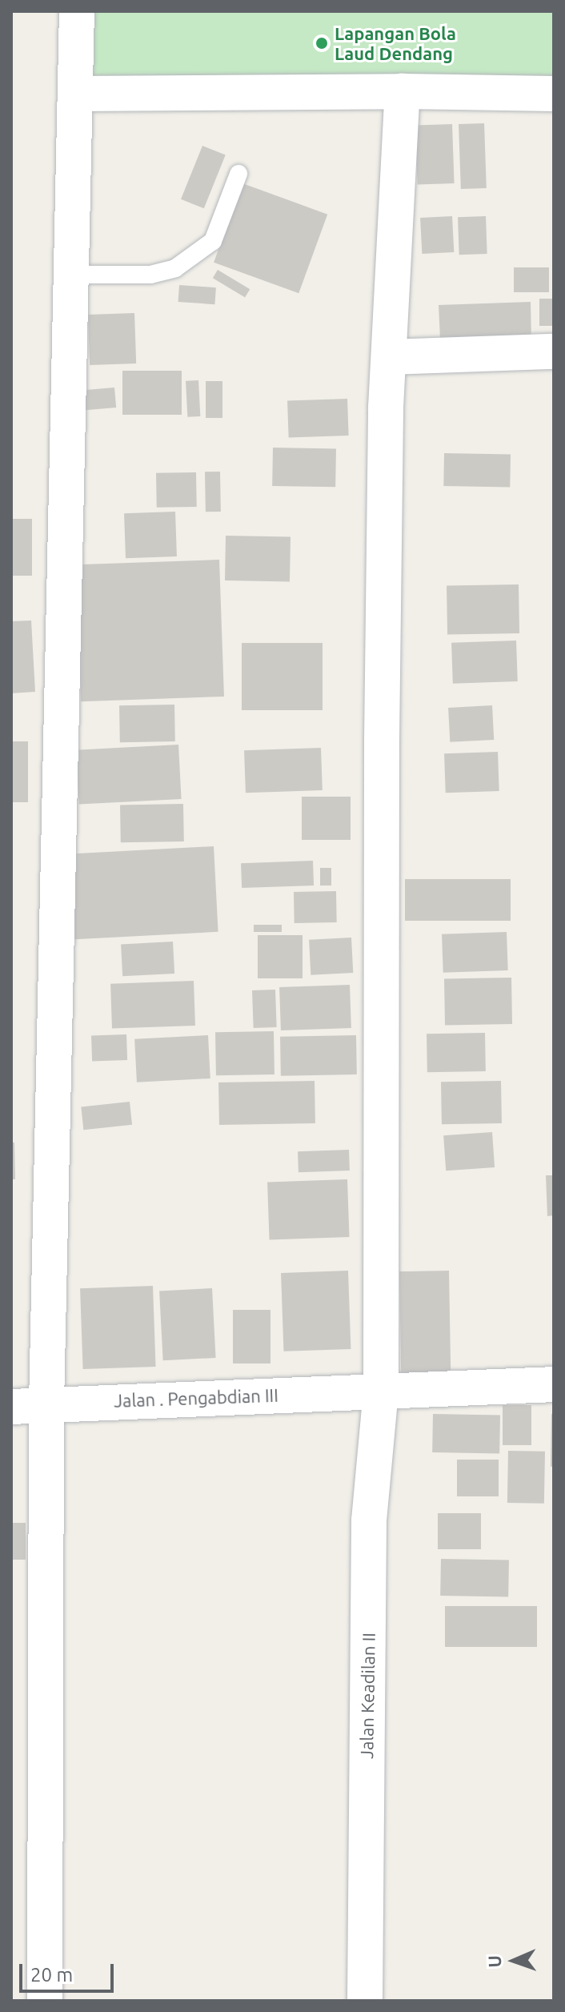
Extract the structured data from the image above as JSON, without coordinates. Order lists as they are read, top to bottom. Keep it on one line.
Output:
{"streets":{"street":["Jalan . Pengabdian III","Jalan Keadilan II"]},"crossings":[["Jalan . Pengabdian III","Jalan Keadilan II"]],"places":["Lapangan Bola Laud Dendang"],"scale_bar":"20 m","north":"left"}
